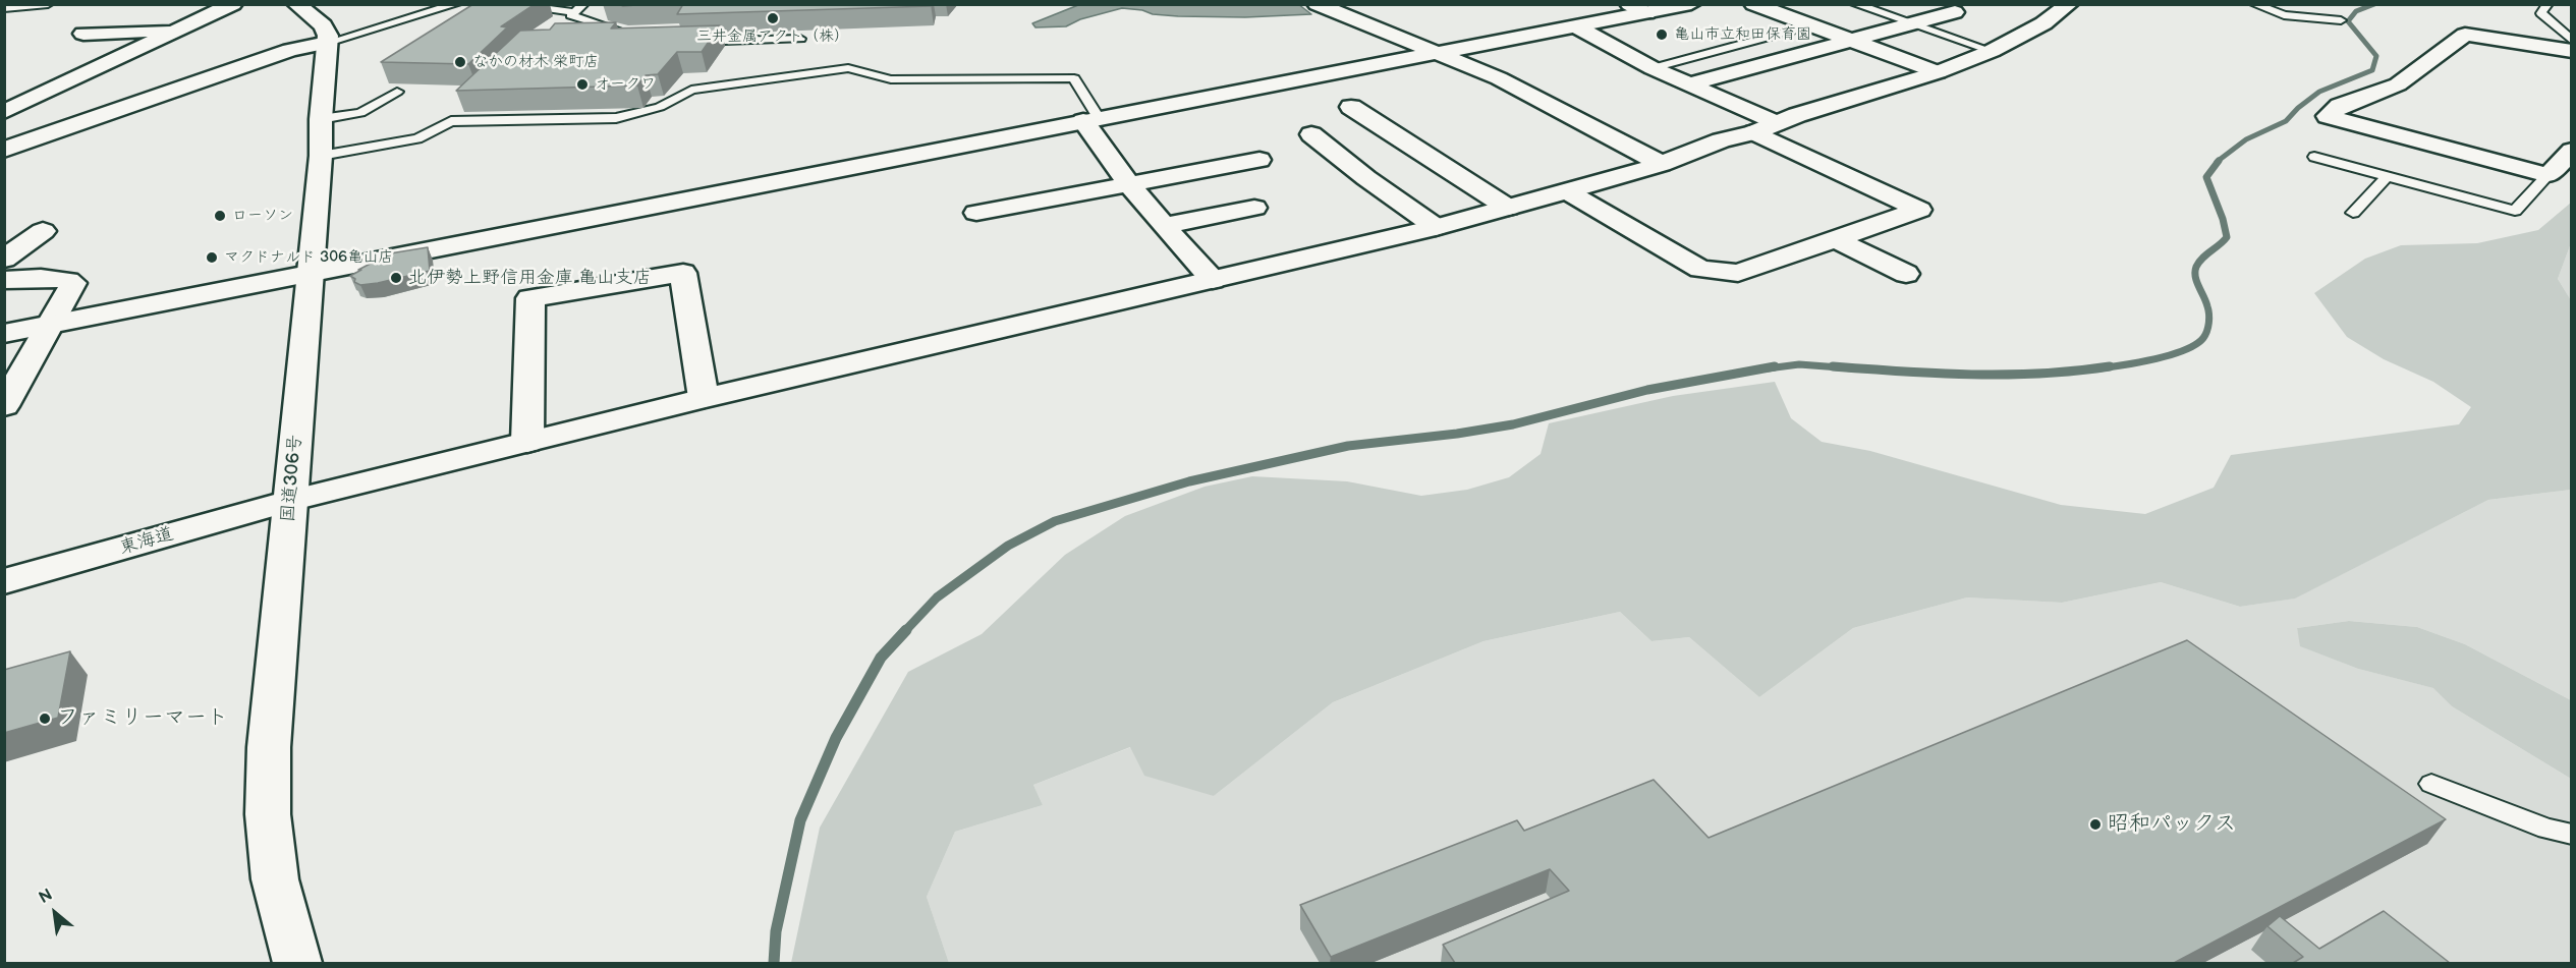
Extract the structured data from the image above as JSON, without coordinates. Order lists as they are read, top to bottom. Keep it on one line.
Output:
{"streets":{"main road":["国道306号","東海道"]},"crossings":[["国道306号","東海道"]],"places":["三井金属アクト（株）","亀山市立和田保育園","なかの材木 栄町店","オークワ","ローソン","マクドナルド 306亀山店","北伊勢上野信用金庫 亀山支店","ファミリーマート","昭和パックス"],"north":"top left"}
